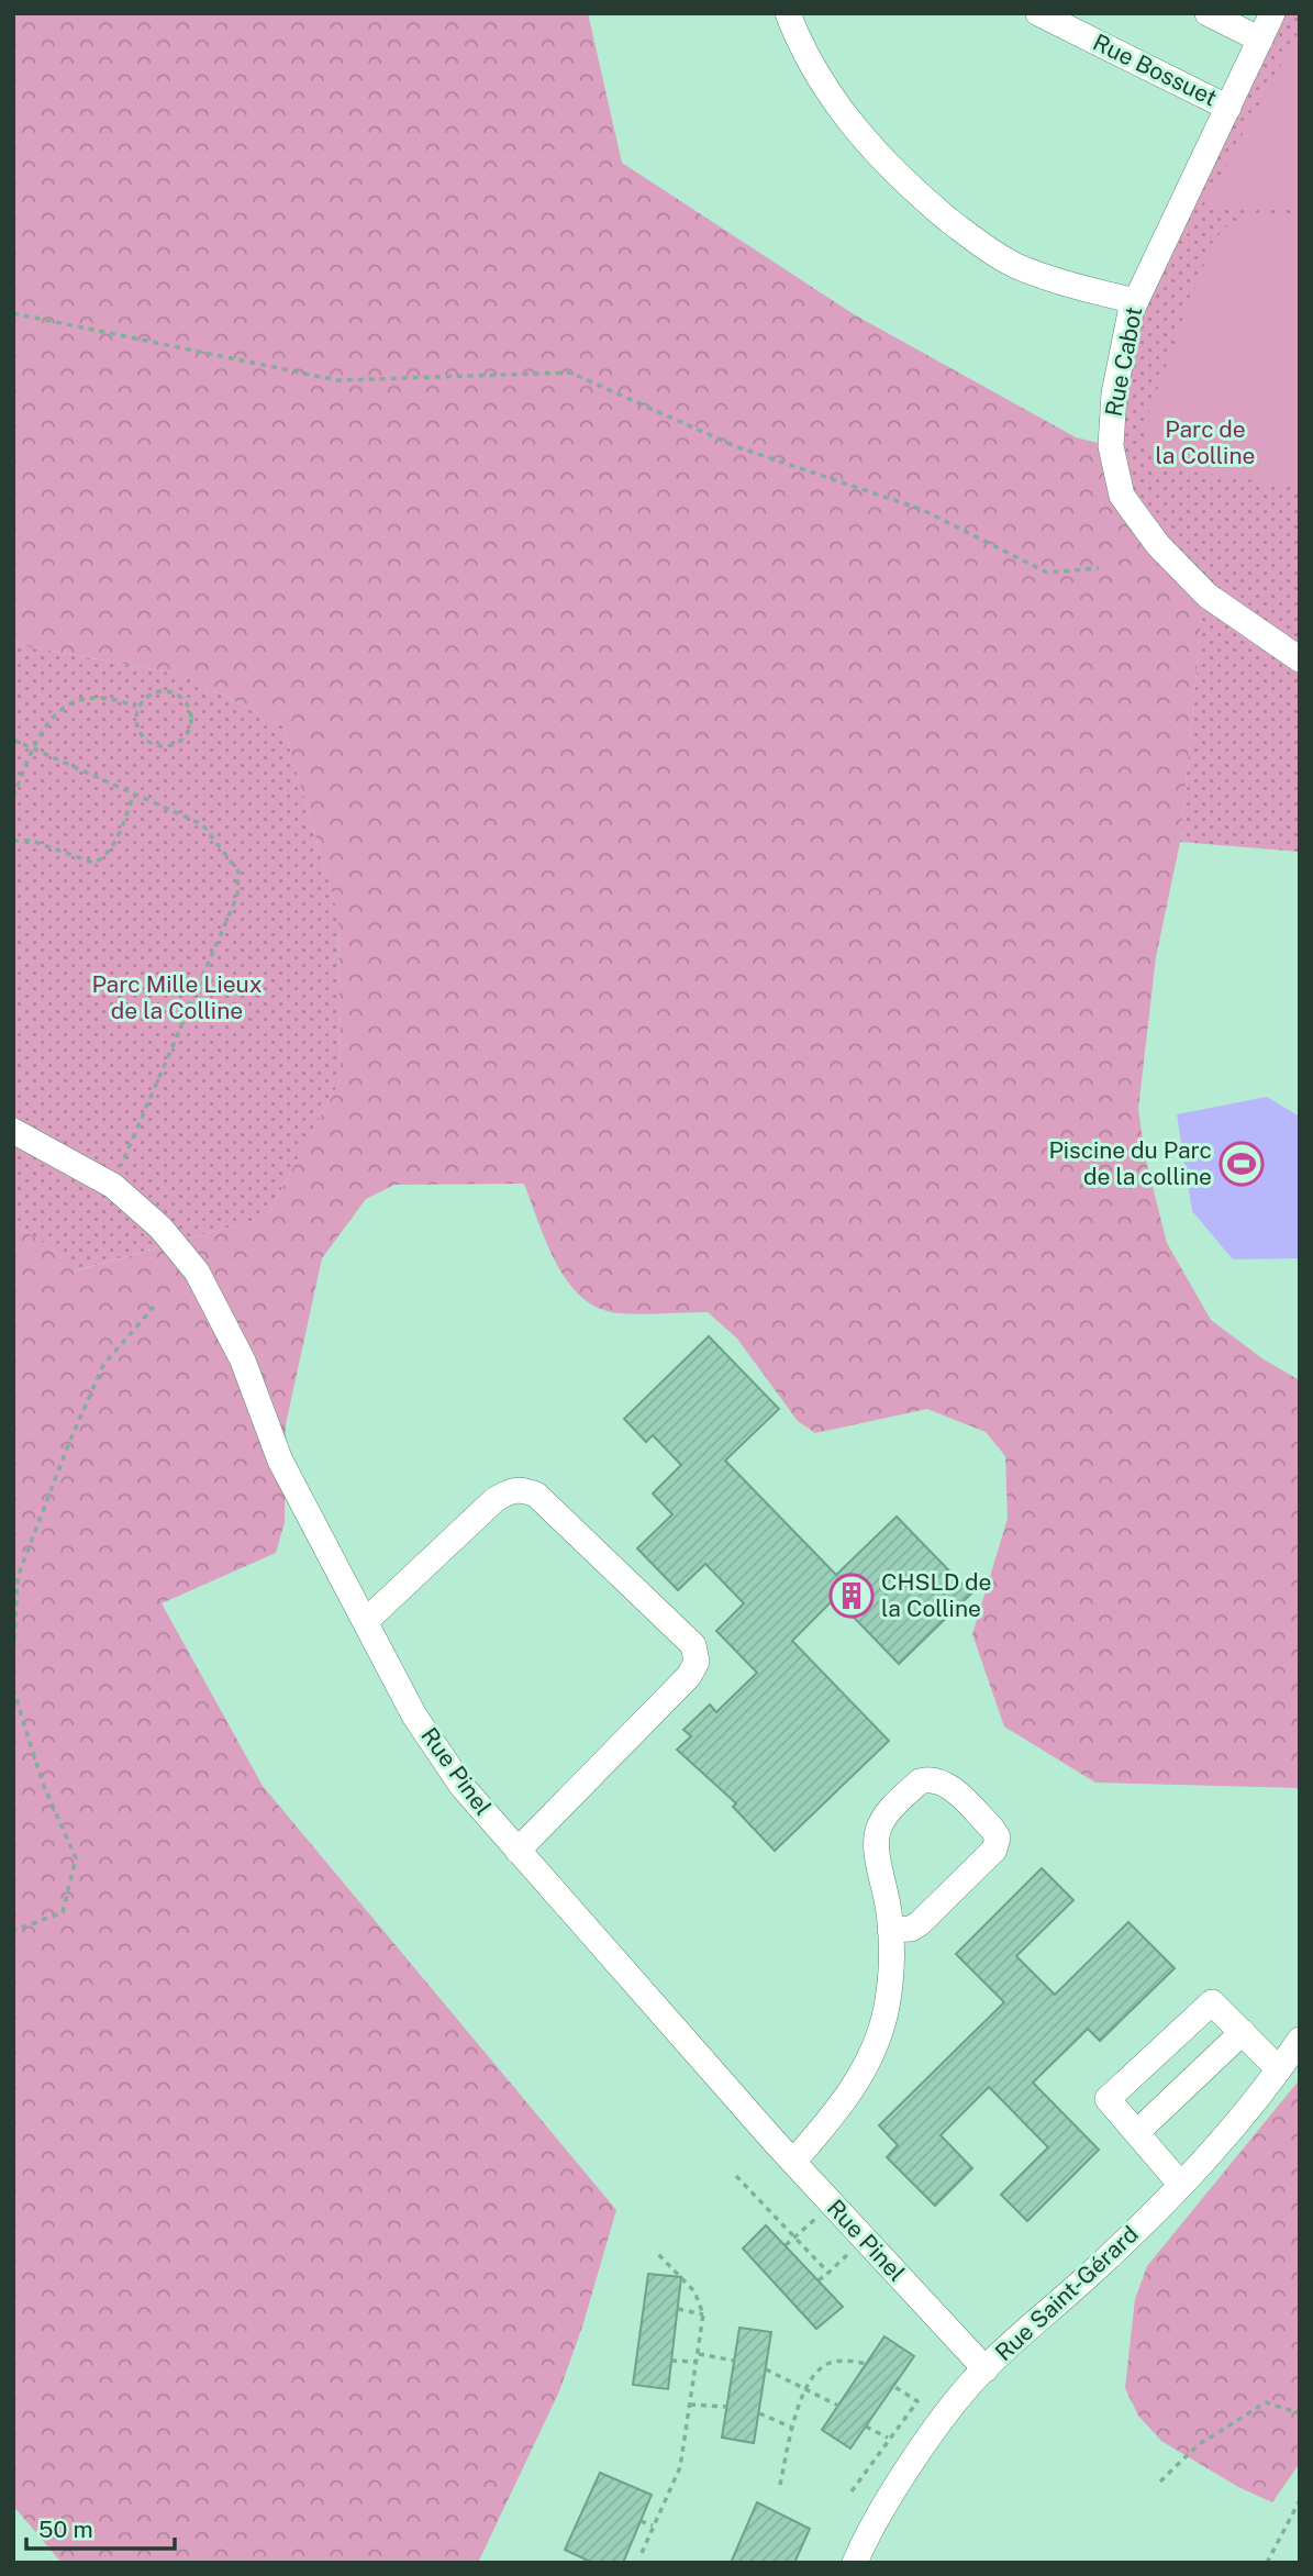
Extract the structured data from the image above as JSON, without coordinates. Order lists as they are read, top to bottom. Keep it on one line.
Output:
{"streets":{"street":["Rue Bossuet","Rue Cabot","Rue Pinel","Rue Saint-Gérard"]},"crossings":[["Rue Bossuet","Rue Cabot"],["Rue Pinel","Rue Saint-Gérard"]],"parks":["Parc de la Colline","Parc Mille Lieux de la Colline"],"places":{"sports":["Piscine du Parc de la colline"],"building":["CHSLD de la Colline"]},"scale_bar":"50 m"}
